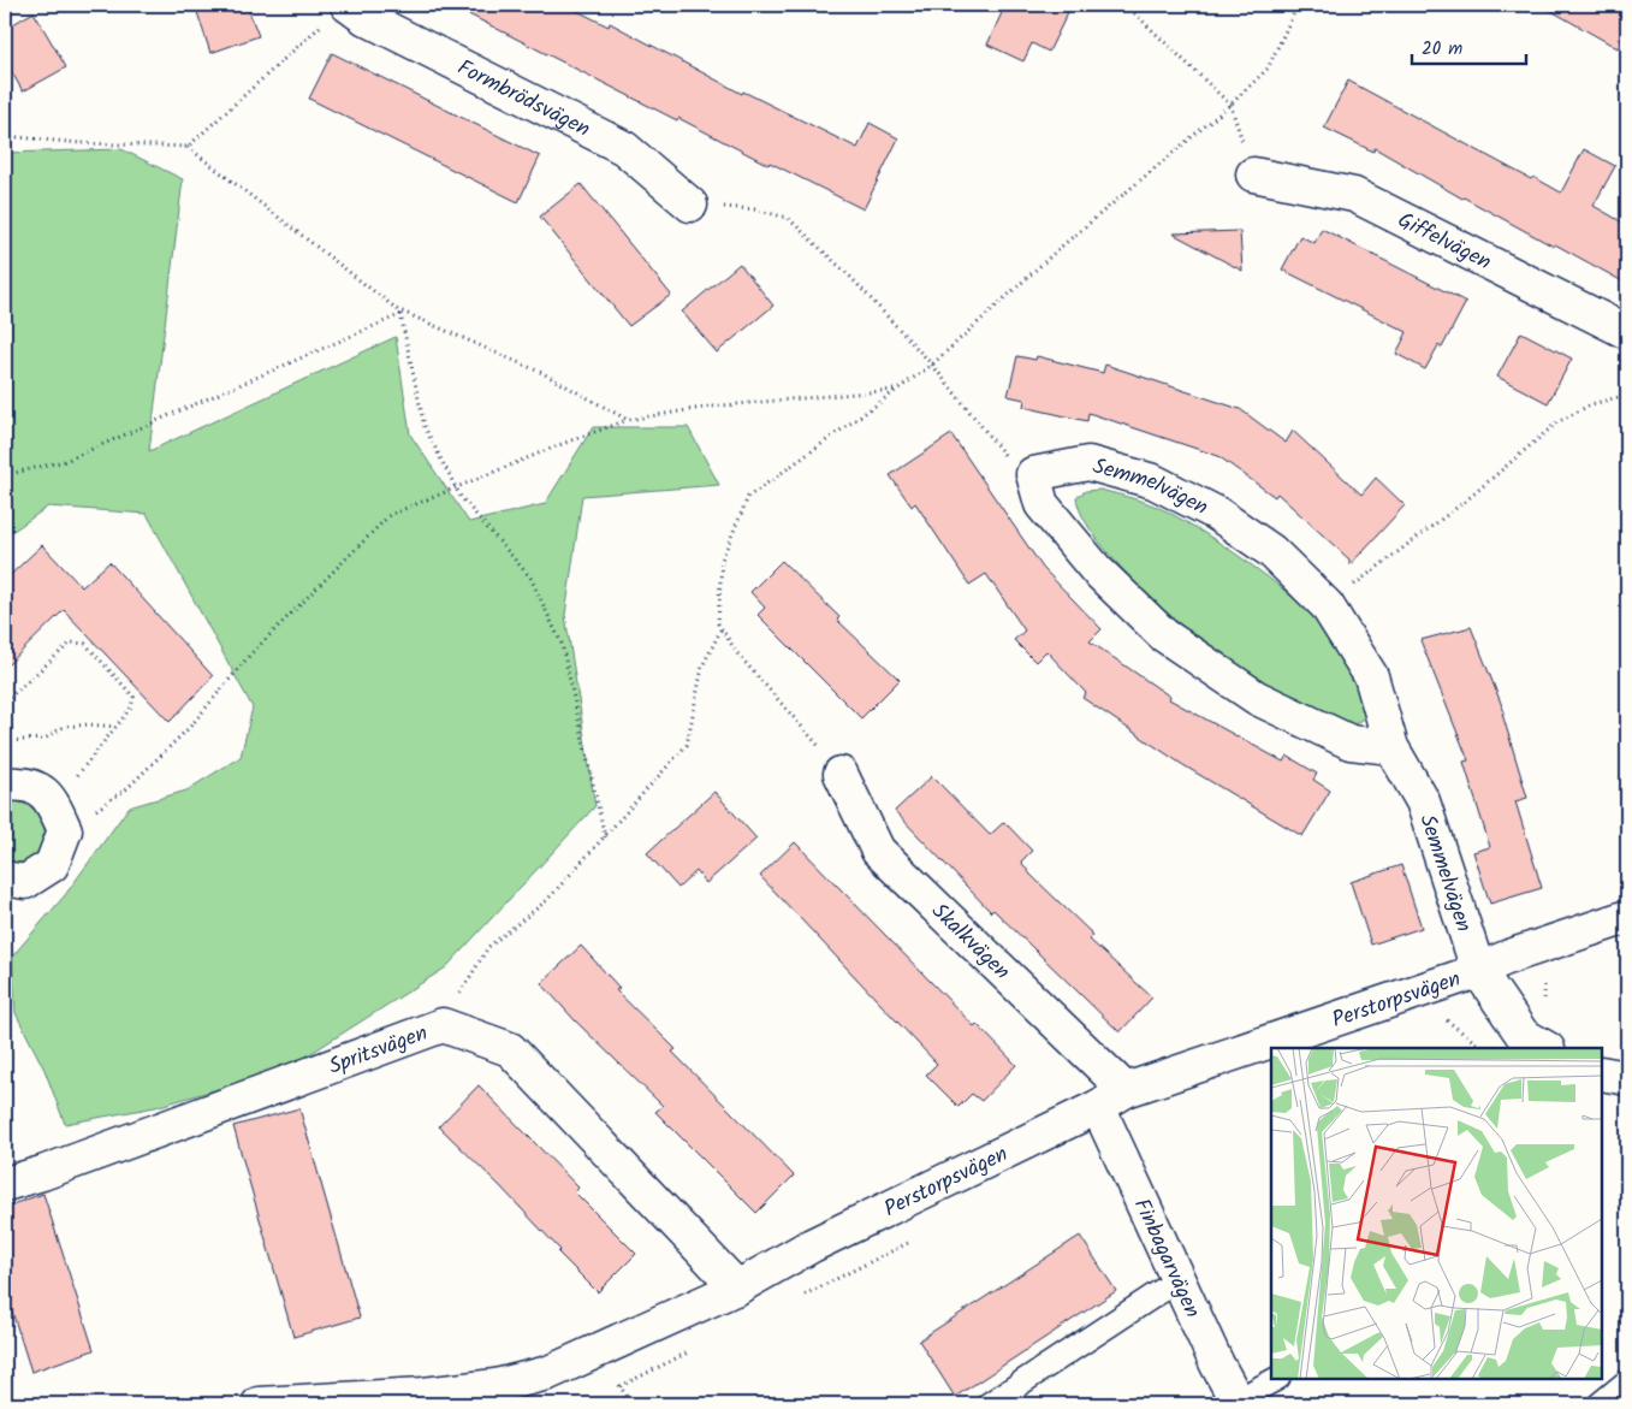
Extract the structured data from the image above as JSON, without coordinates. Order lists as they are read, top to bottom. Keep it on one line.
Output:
{"streets":{"street":["Formbrödsvägen","Giffelvägen","Semmelvägen","Skalkvägen","Perstorpsvägen","Spritsvägen","Finbagarvägen"]},"crossings":[["Semmelvägen","Perstorpsvägen"],["Skalkvägen","Perstorpsvägen"],["Perstorpsvägen","Spritsvägen"],["Perstorpsvägen","Finbagarvägen"]],"scale_bar":"20 m"}
